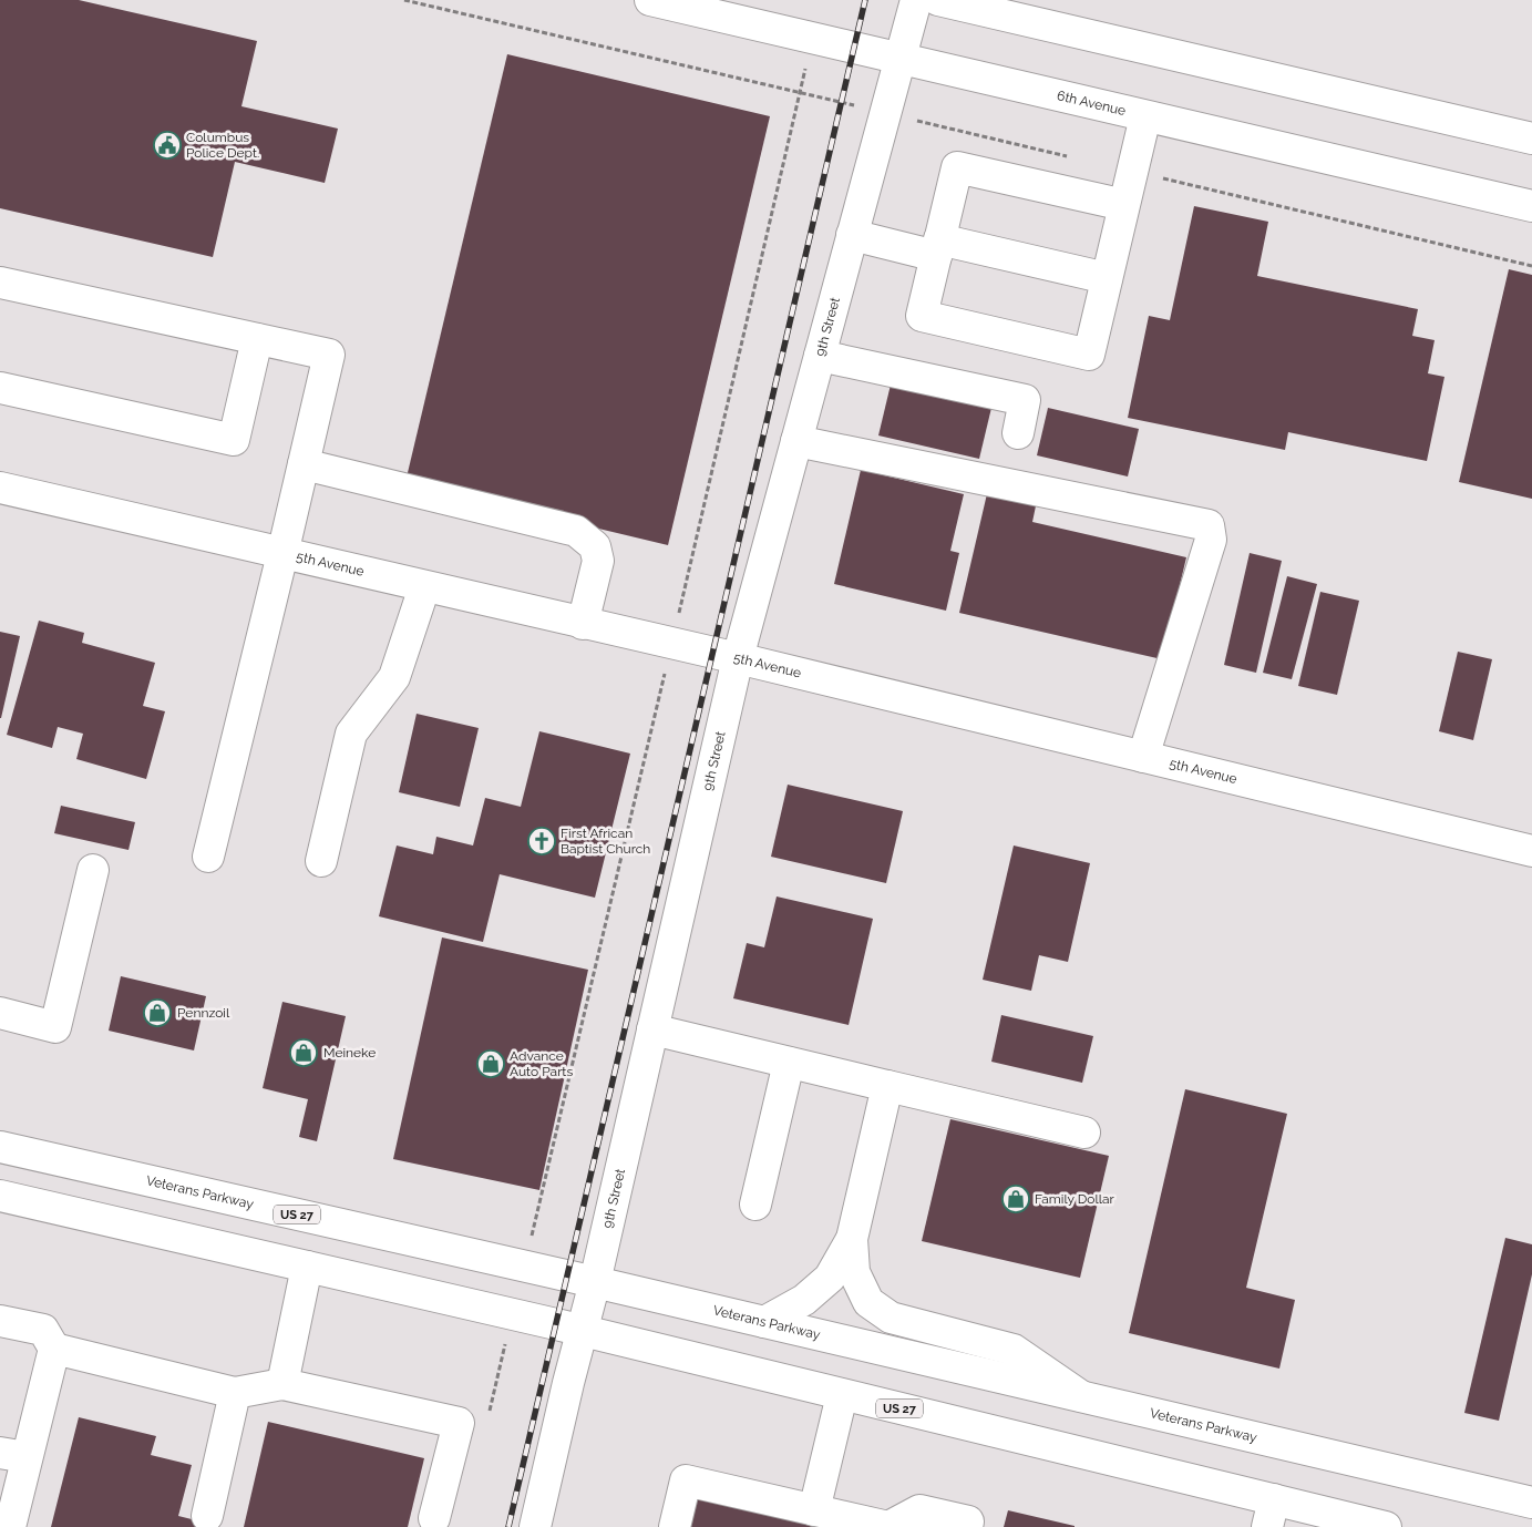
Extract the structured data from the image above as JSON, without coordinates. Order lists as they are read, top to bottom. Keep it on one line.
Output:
{"streets":{"main road":["6th Avenue","9th Street","5th Avenue","Veterans Parkway","US 27"]},"crossings":[["6th Avenue","9th Street"],["9th Street","5th Avenue"],["9th Street","Veterans Parkway"],["9th Street","US 27"]],"places":{"public building":["Columbus Police Dept."],"church":["First African Baptist Church"],"shop":["Pennzoil","Meineke","Advance Auto Parts","Family Dollar"]}}
